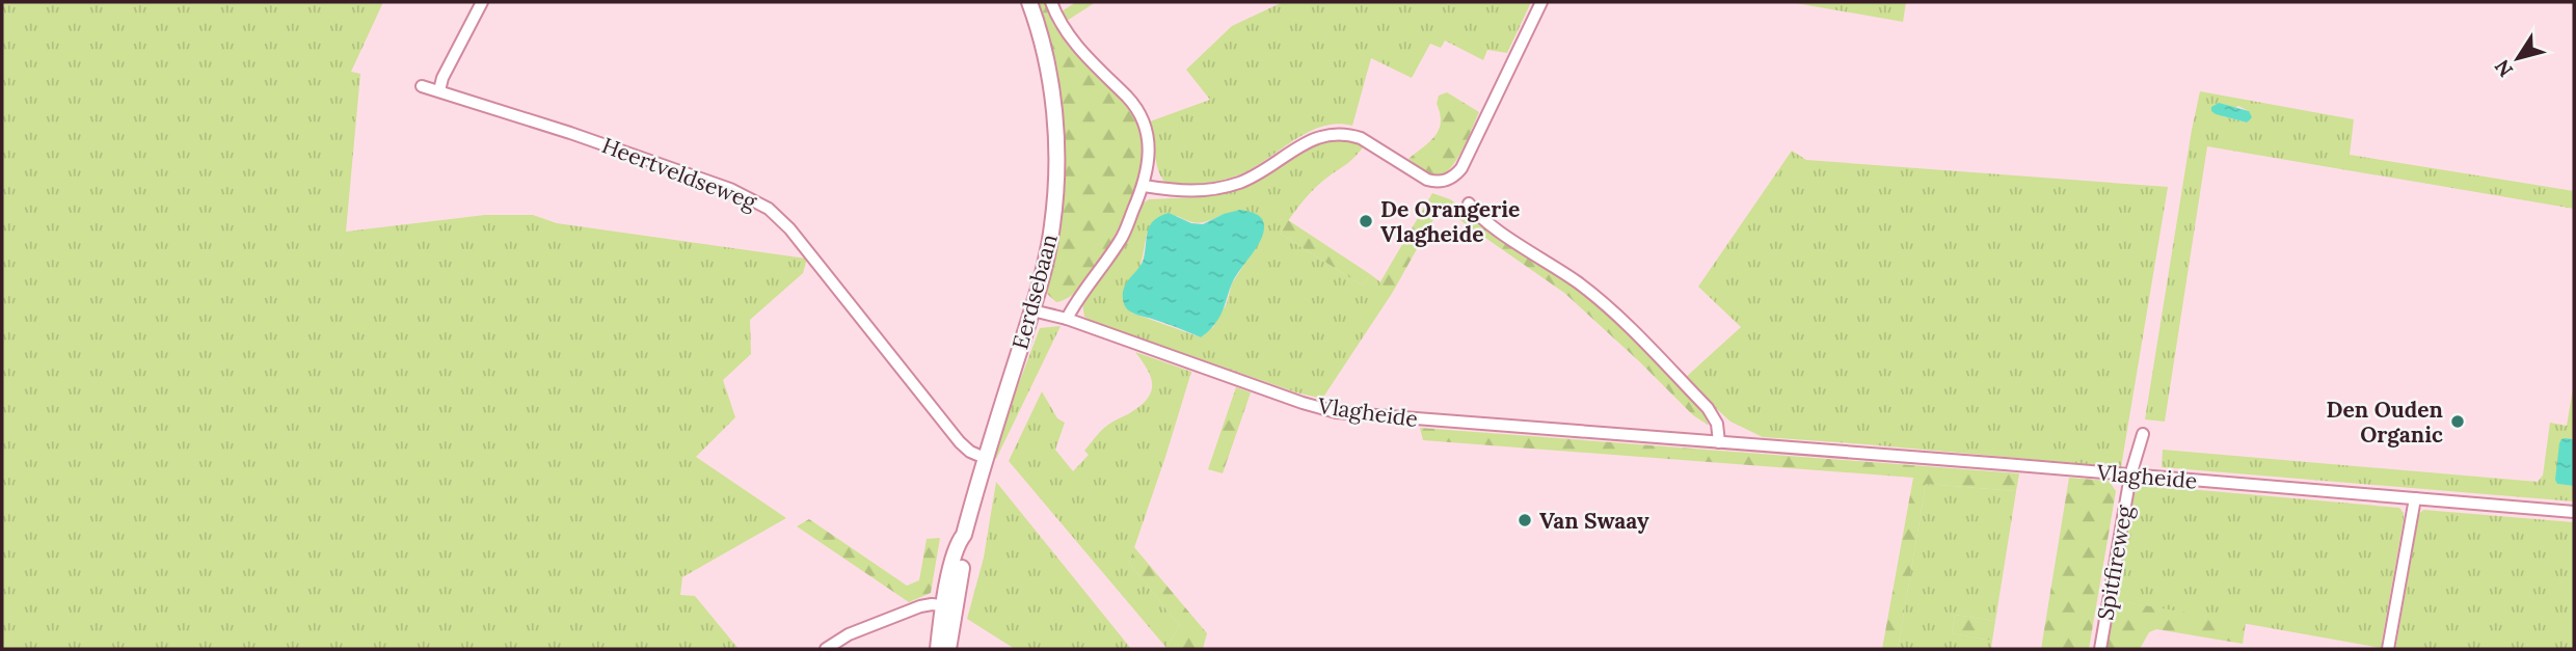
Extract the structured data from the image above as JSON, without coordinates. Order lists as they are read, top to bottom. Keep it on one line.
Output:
{"streets":{"main road":["Eerdsebaan"],"street":["Heertveldseweg","Vlagheide","Spitfireweg"]},"crossings":[["Heertveldseweg","Eerdsebaan"],["Eerdsebaan","Vlagheide"],["Vlagheide","Spitfireweg"]],"places":["De Orangerie Vlagheide","Den Ouden Organic","Van Swaay"],"north":"bottom left"}
